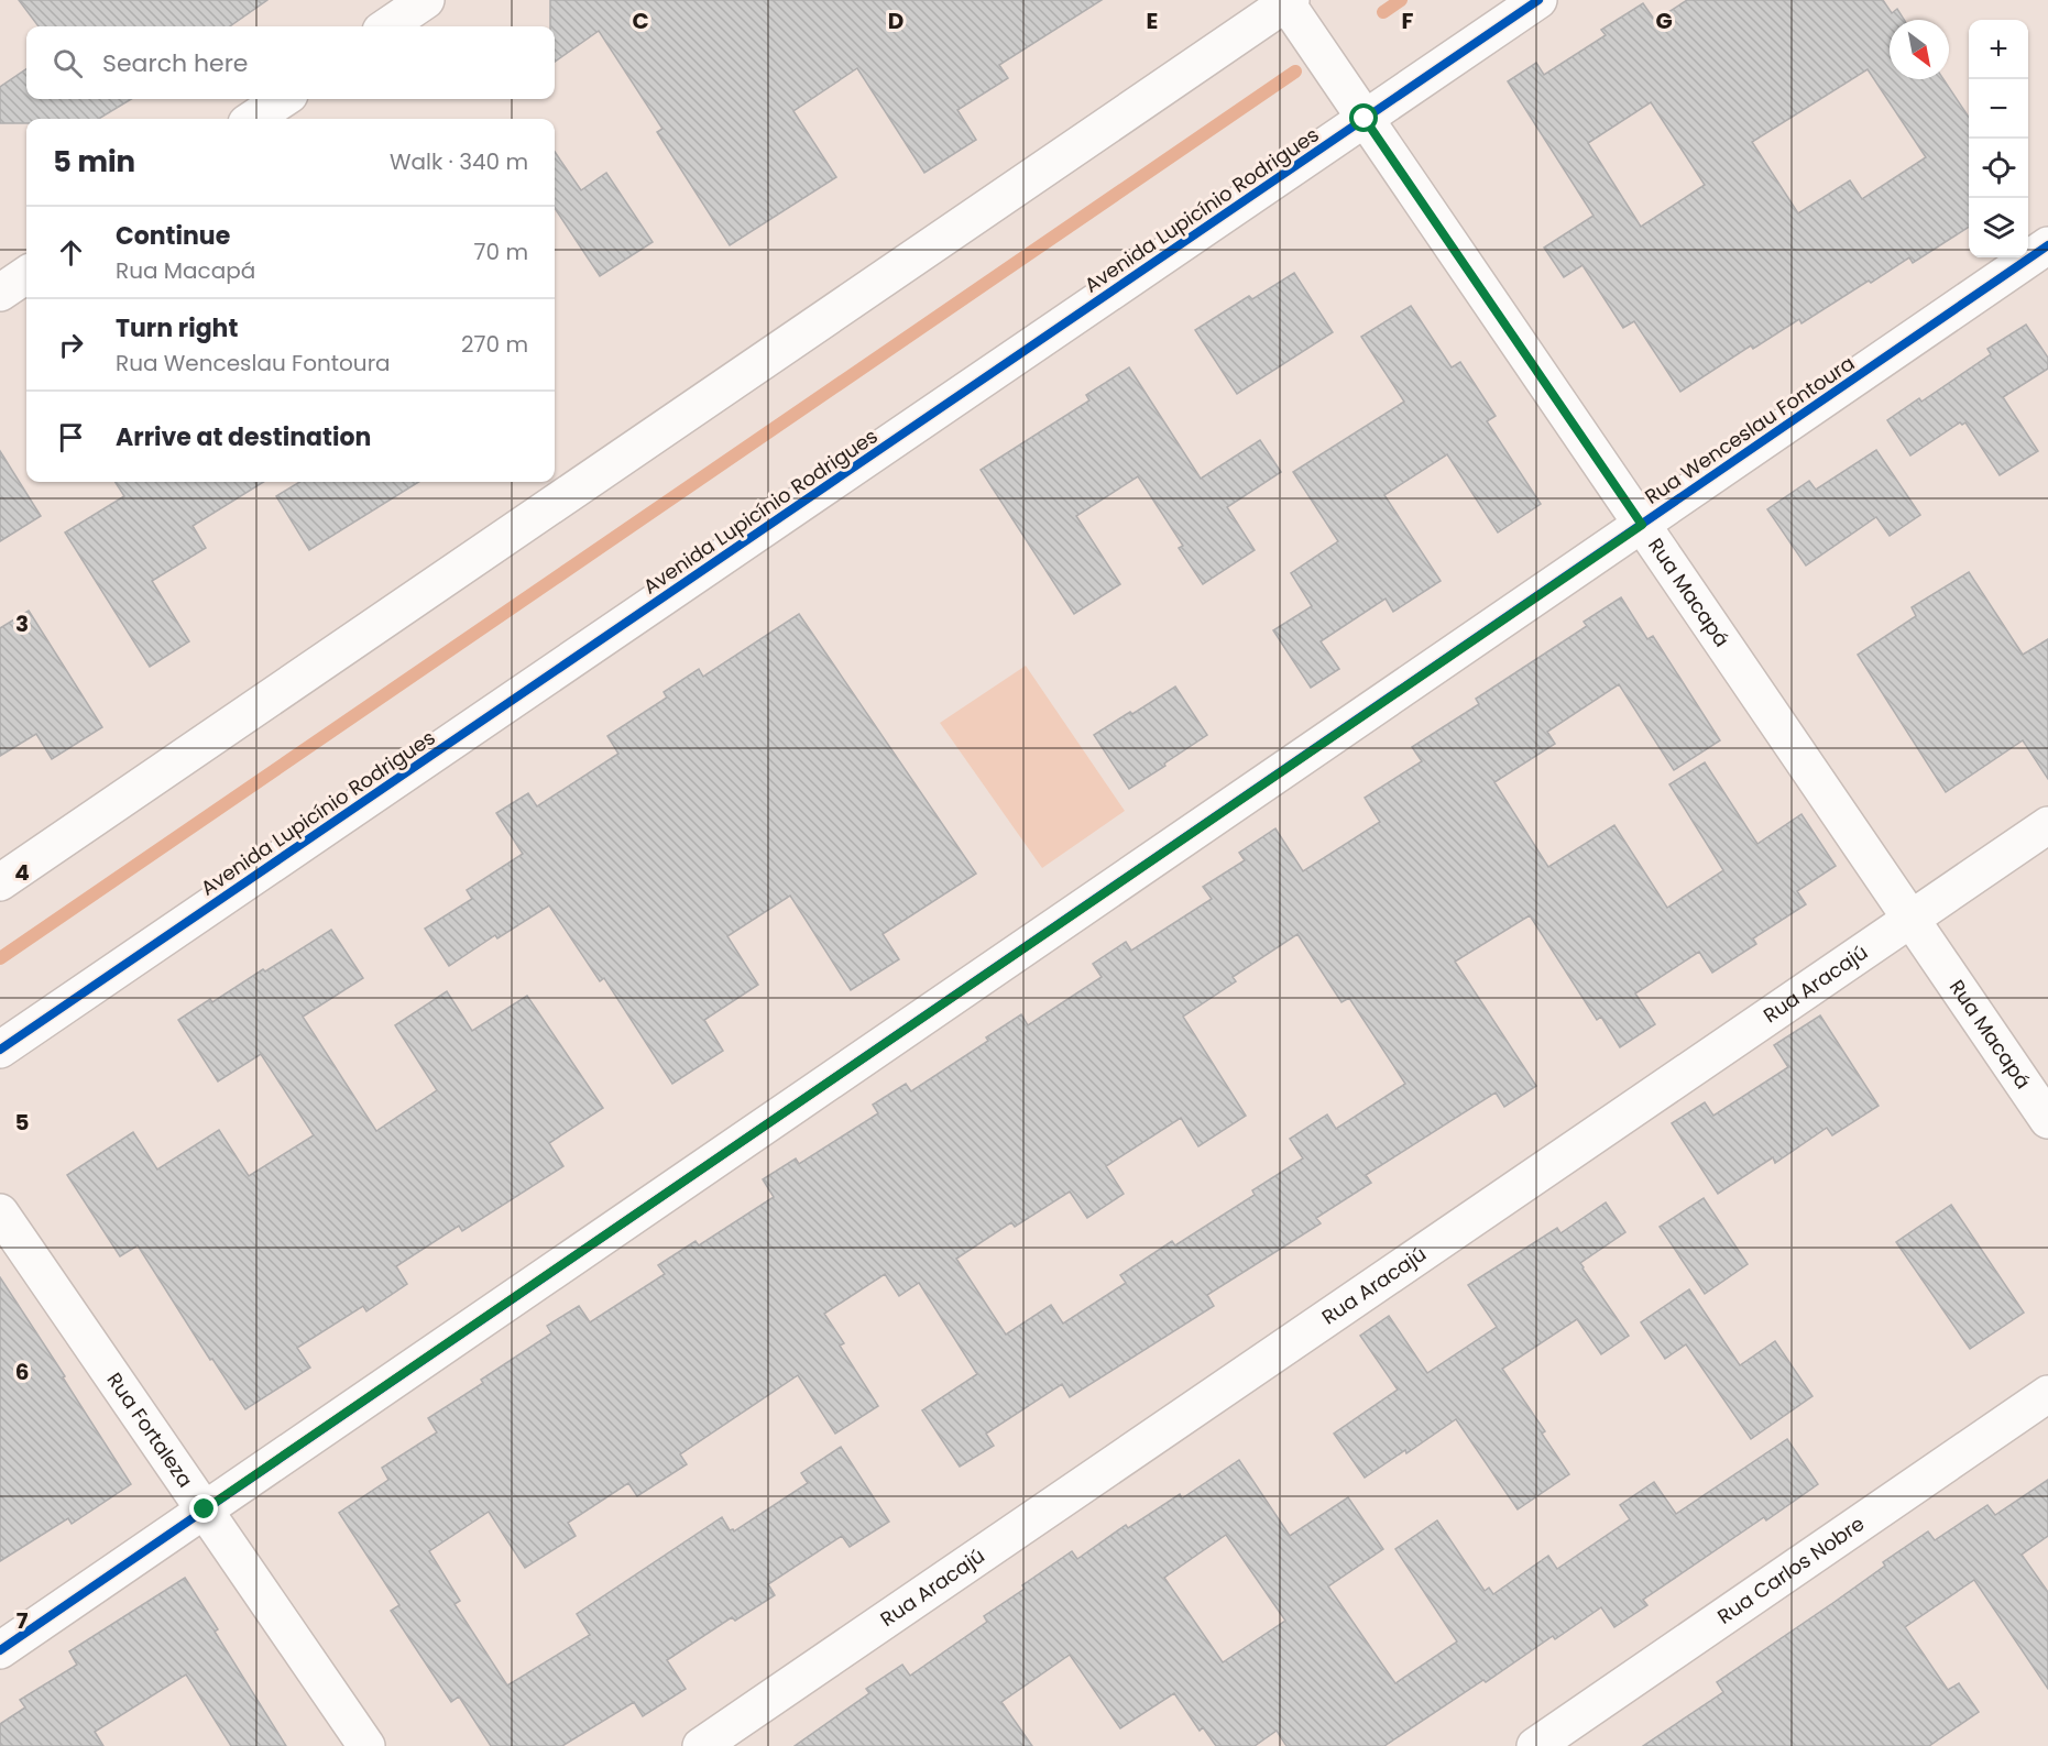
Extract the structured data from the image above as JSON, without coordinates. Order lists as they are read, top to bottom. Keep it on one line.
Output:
{"streets":{"street":["Avenida Lupicínio Rodrigues","Rua Wenceslau Fontoura","Rua Macapá","Rua Aracajú","Rua Fortaleza","Rua Carlos Nobre"]},"crossings":[["Avenida Lupicínio Rodrigues","Rua Macapá"],["Rua Wenceslau Fontoura","Rua Macapá"],["Rua Wenceslau Fontoura","Rua Fortaleza"],["Rua Macapá","Rua Aracajú"]],"north":"bottom right","page":{"map_buttons":["+","−"],"search":"Search here","heading":["5 min","Walk · 340 m"],"list":[["Continue","Rua Macapá","70 m"],["Turn right","Rua Wenceslau Fontoura","270 m"],"Arrive at destination"]},"grid":{"columns":["C","D","E","F","G"],"rows":["3","4","5","6","7"]}}
